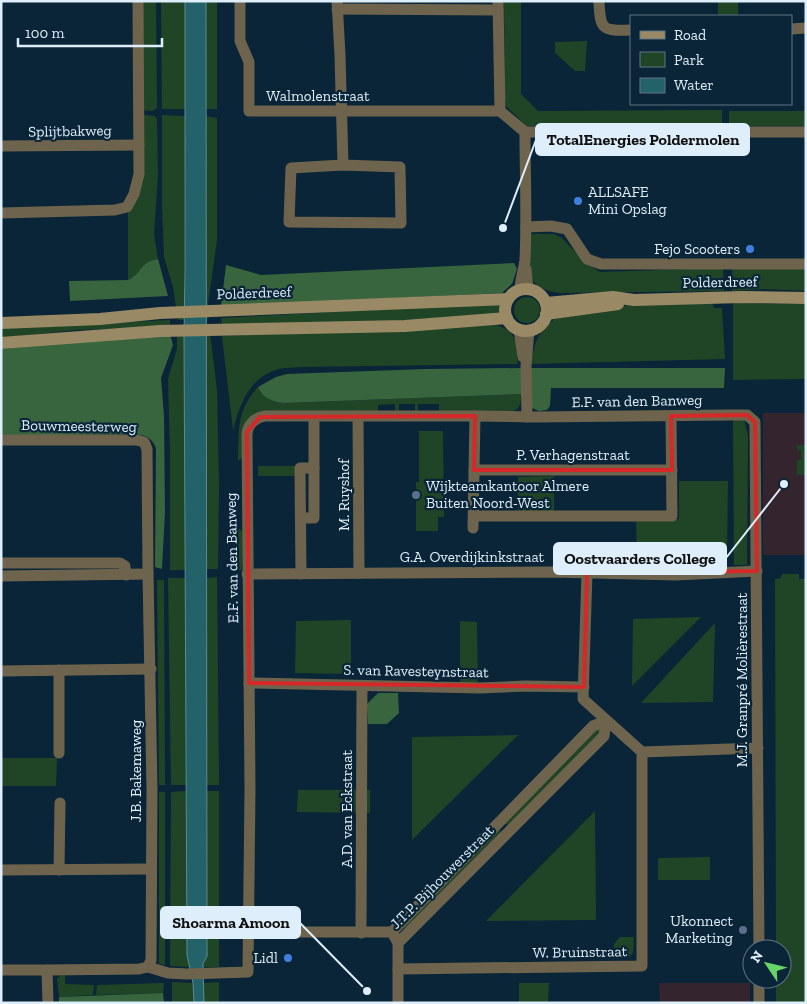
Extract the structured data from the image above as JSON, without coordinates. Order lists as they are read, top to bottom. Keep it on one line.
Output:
{"streets":{"main road":["Polderdreef"],"street":["Walmolenstraat","Splijtbakweg","E.F. van den Banweg","Bouwmeesterweg","P. Verhagenstraat","M. Ruyshof","G.A. Overdijkinkstraat","S. van Ravesteynstraat","M.J. Granpré Molièrestraat","J.B. Bakemaweg","A.D. van Eckstraat","J.T.P. Bijhouwerstraat","W. Bruinstraat"]},"crossings":[["E.F. van den Banweg","M. Ruyshof"],["E.F. van den Banweg","G.A. Overdijkinkstraat"],["E.F. van den Banweg","S. van Ravesteynstraat"],["E.F. van den Banweg","M.J. Granpré Molièrestraat"],["E.F. van den Banweg","J.B. Bakemaweg"],["Bouwmeesterweg","J.B. Bakemaweg"],["M. Ruyshof","G.A. Overdijkinkstraat"],["G.A. Overdijkinkstraat","M.J. Granpré Molièrestraat"],["S. van Ravesteynstraat","A.D. van Eckstraat"]],"places":["ALLSAFE Mini Opslag","TotalEnergies Poldermolen","Fejo Scooters","Oostvaarders College","Wijkteamkantoor Almere Buiten Noord-West","Ukonnect Marketing","Lidl","Shoarma Amoon"],"legend":["Road","Park","Water"],"scale_bar":"100 m","north":"top left"}
